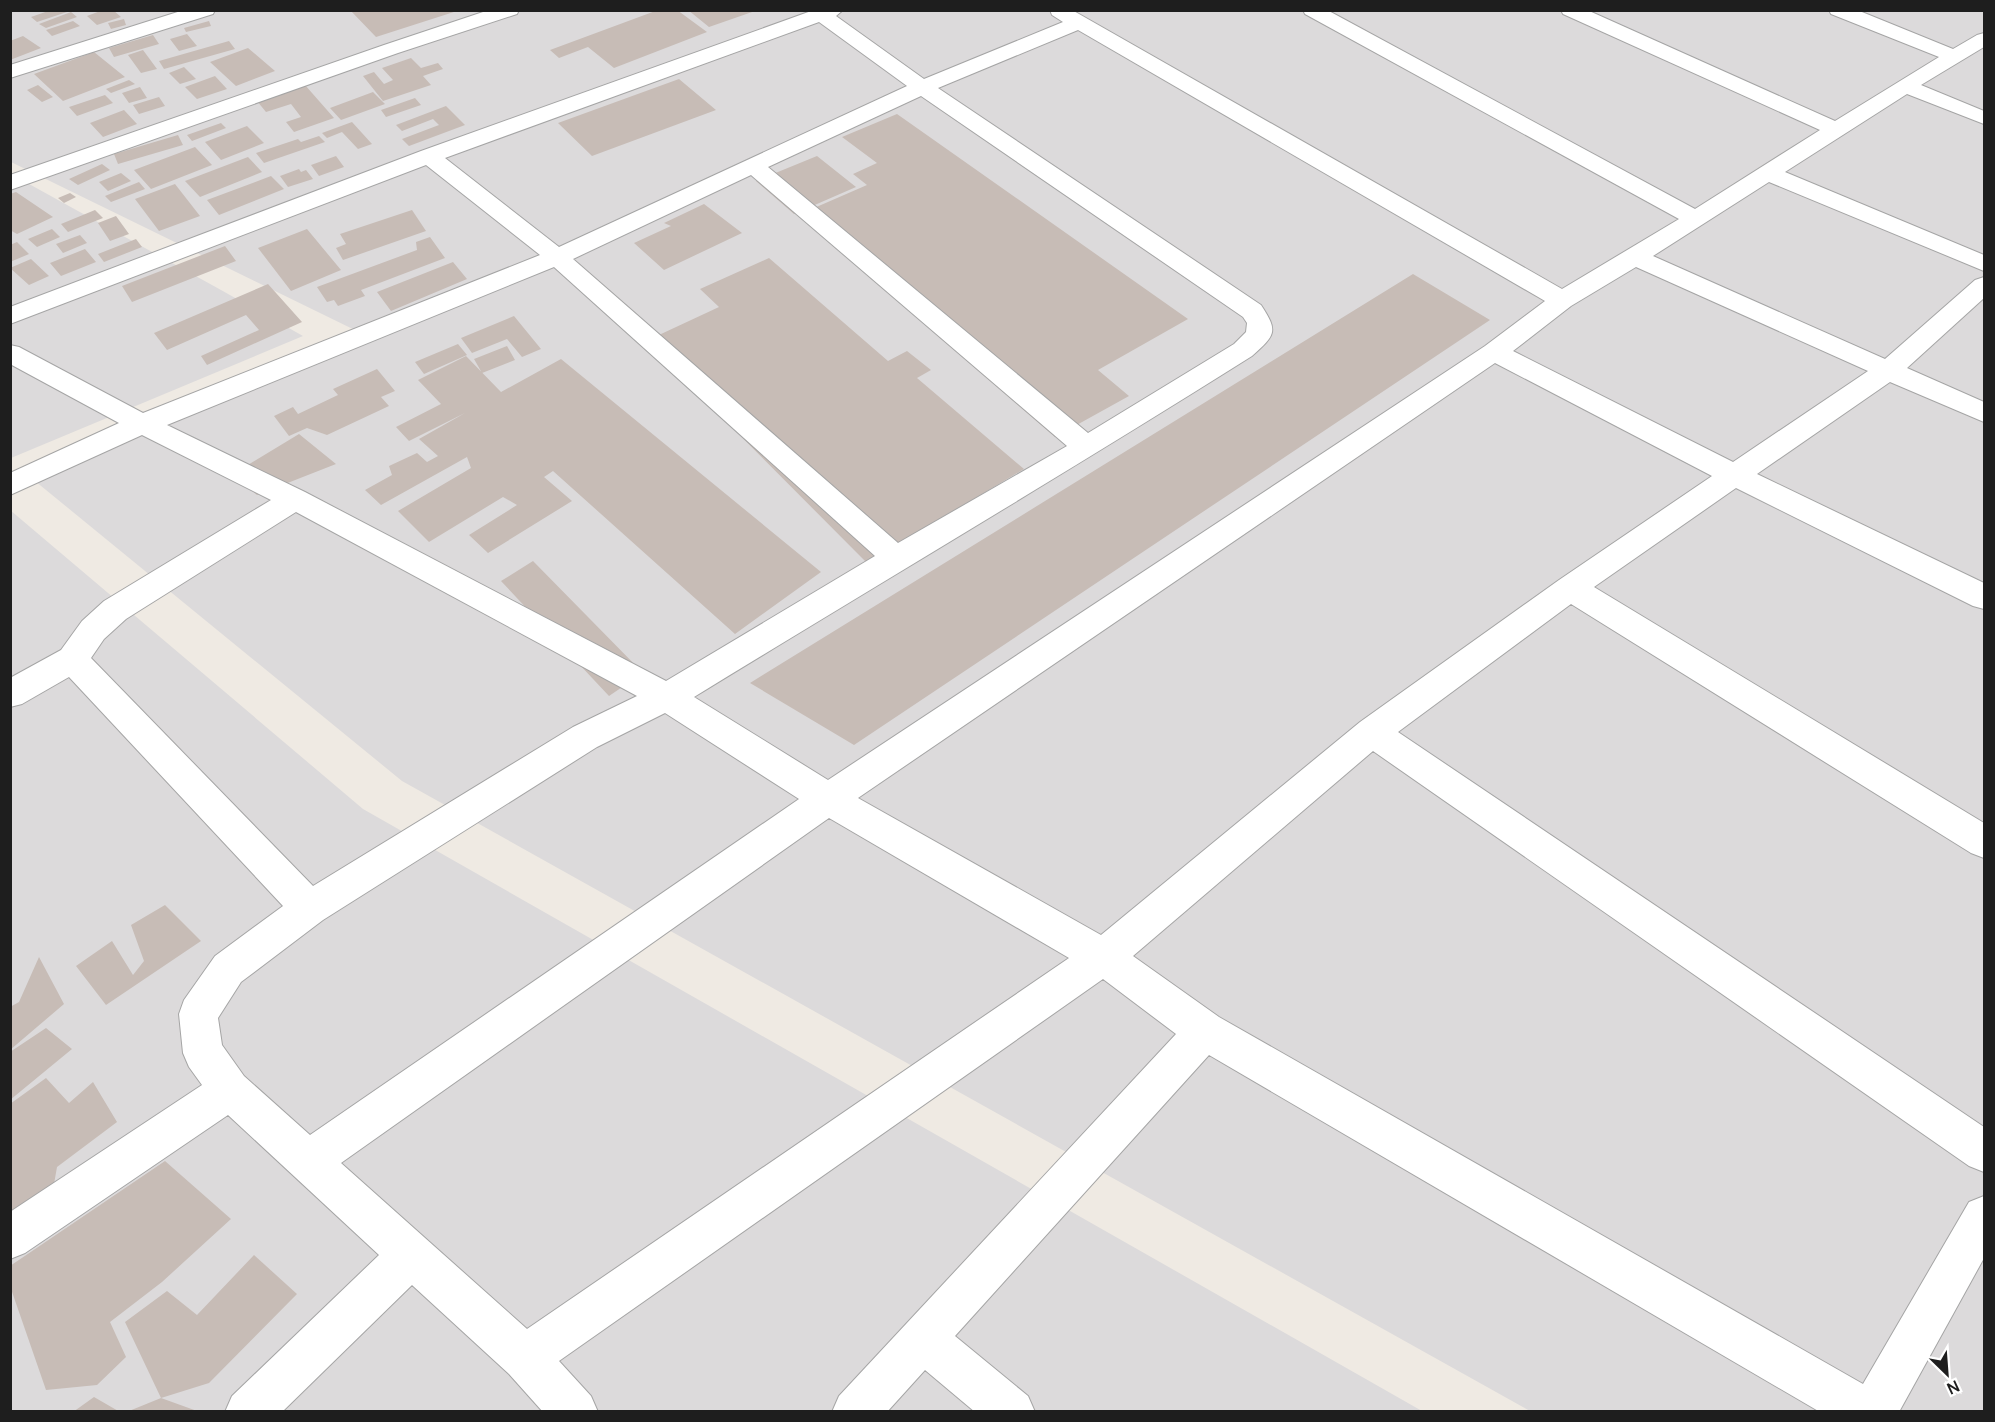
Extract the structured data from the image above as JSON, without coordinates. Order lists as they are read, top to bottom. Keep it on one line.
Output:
{"north":"bottom right"}
